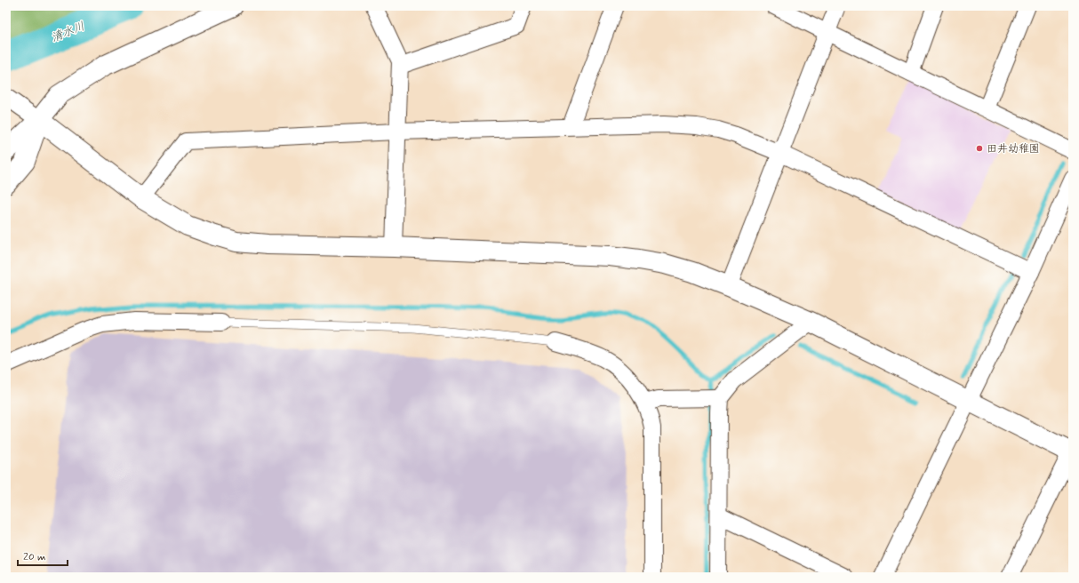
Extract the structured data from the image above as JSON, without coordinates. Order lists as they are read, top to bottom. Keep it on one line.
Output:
{"water":["清水川"],"places":["田井幼稚園"],"scale_bar":"20 m"}
